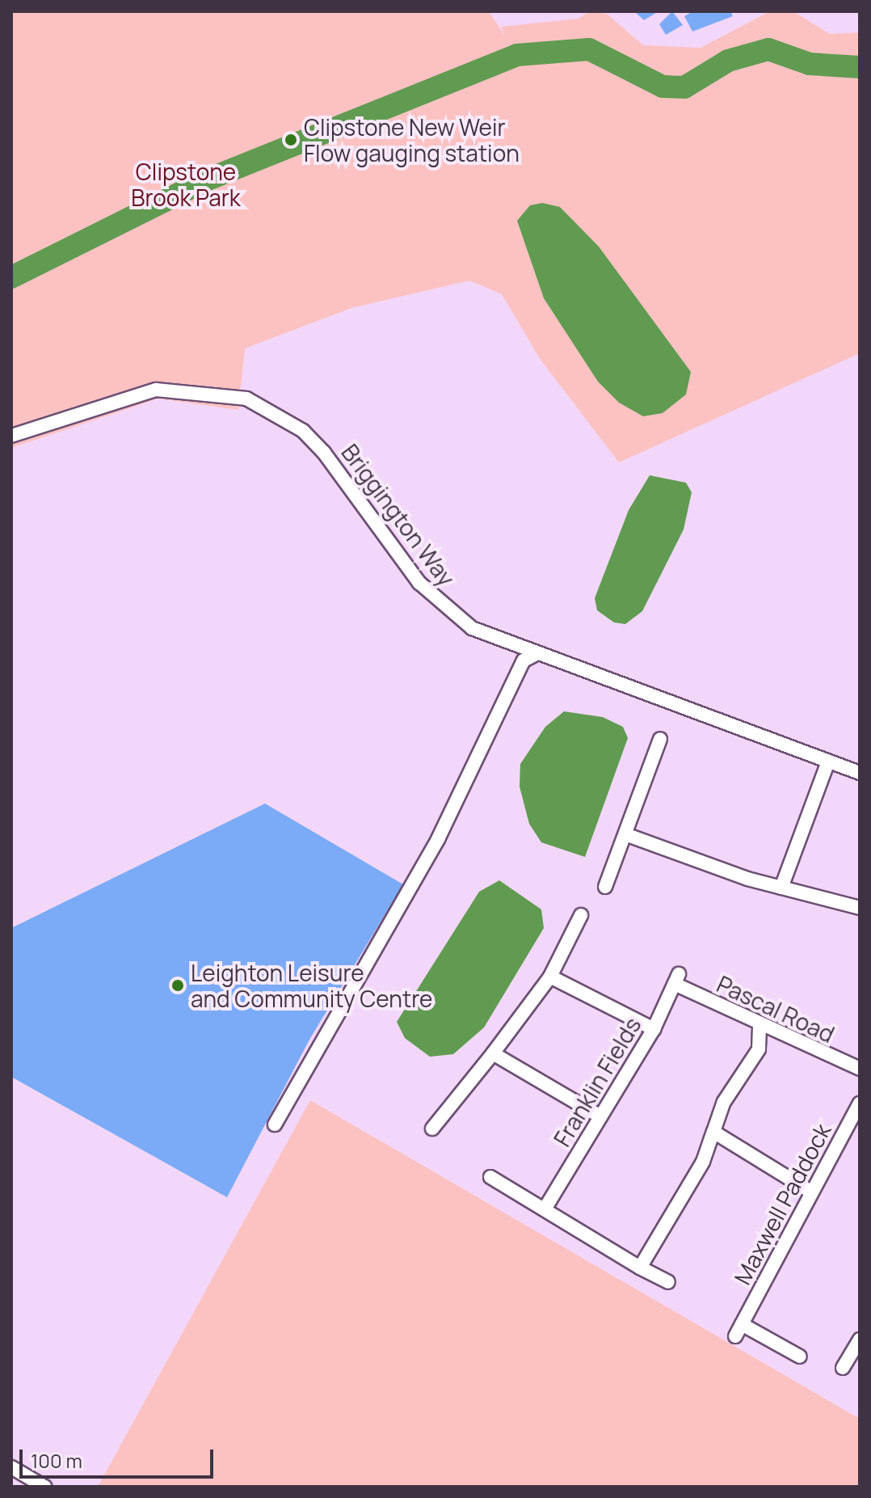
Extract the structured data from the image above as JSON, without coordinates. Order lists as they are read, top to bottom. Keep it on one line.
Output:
{"streets":{"street":["Briggington Way","Pascal Road","Franklin Fields","Maxwell Paddock"]},"crossings":[["Pascal Road","Franklin Fields"]],"parks":["Clipstone Brook Park"],"places":["Clipstone New Weir Flow gauging station","Leighton Leisure and Community Centre"],"scale_bar":"100 m"}
